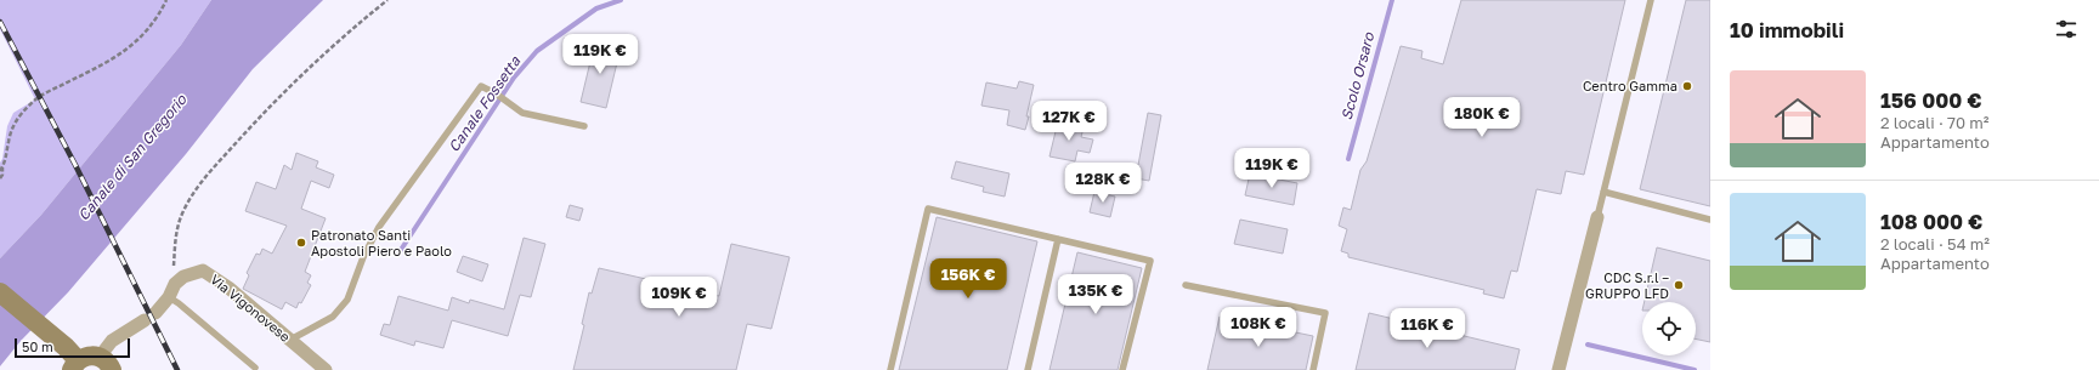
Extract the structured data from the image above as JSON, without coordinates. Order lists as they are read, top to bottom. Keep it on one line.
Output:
{"streets":{"street":["Via Vigonovese"]},"water":["Scolo Orsaro","Canale Fossetta","Canale di San Gregorio"],"places":["Centro Gamma","Patronato Santi Apostoli Piero e Paolo","CDC S.r.l – GRUPPO LFD"],"scale_bar":"50 m","page":{"heading":"10 immobili","price":["119K €","180K €","127K €","119K €","128K €","156K €","135K €","109K €","108K €","116K €"],"list":[{"name":"156 000 €","note":"2 locali · 70 m² · Appartamento"},{"name":"108 000 €","note":"2 locali · 54 m² · Appartamento"}],"scale":"50 m"}}
